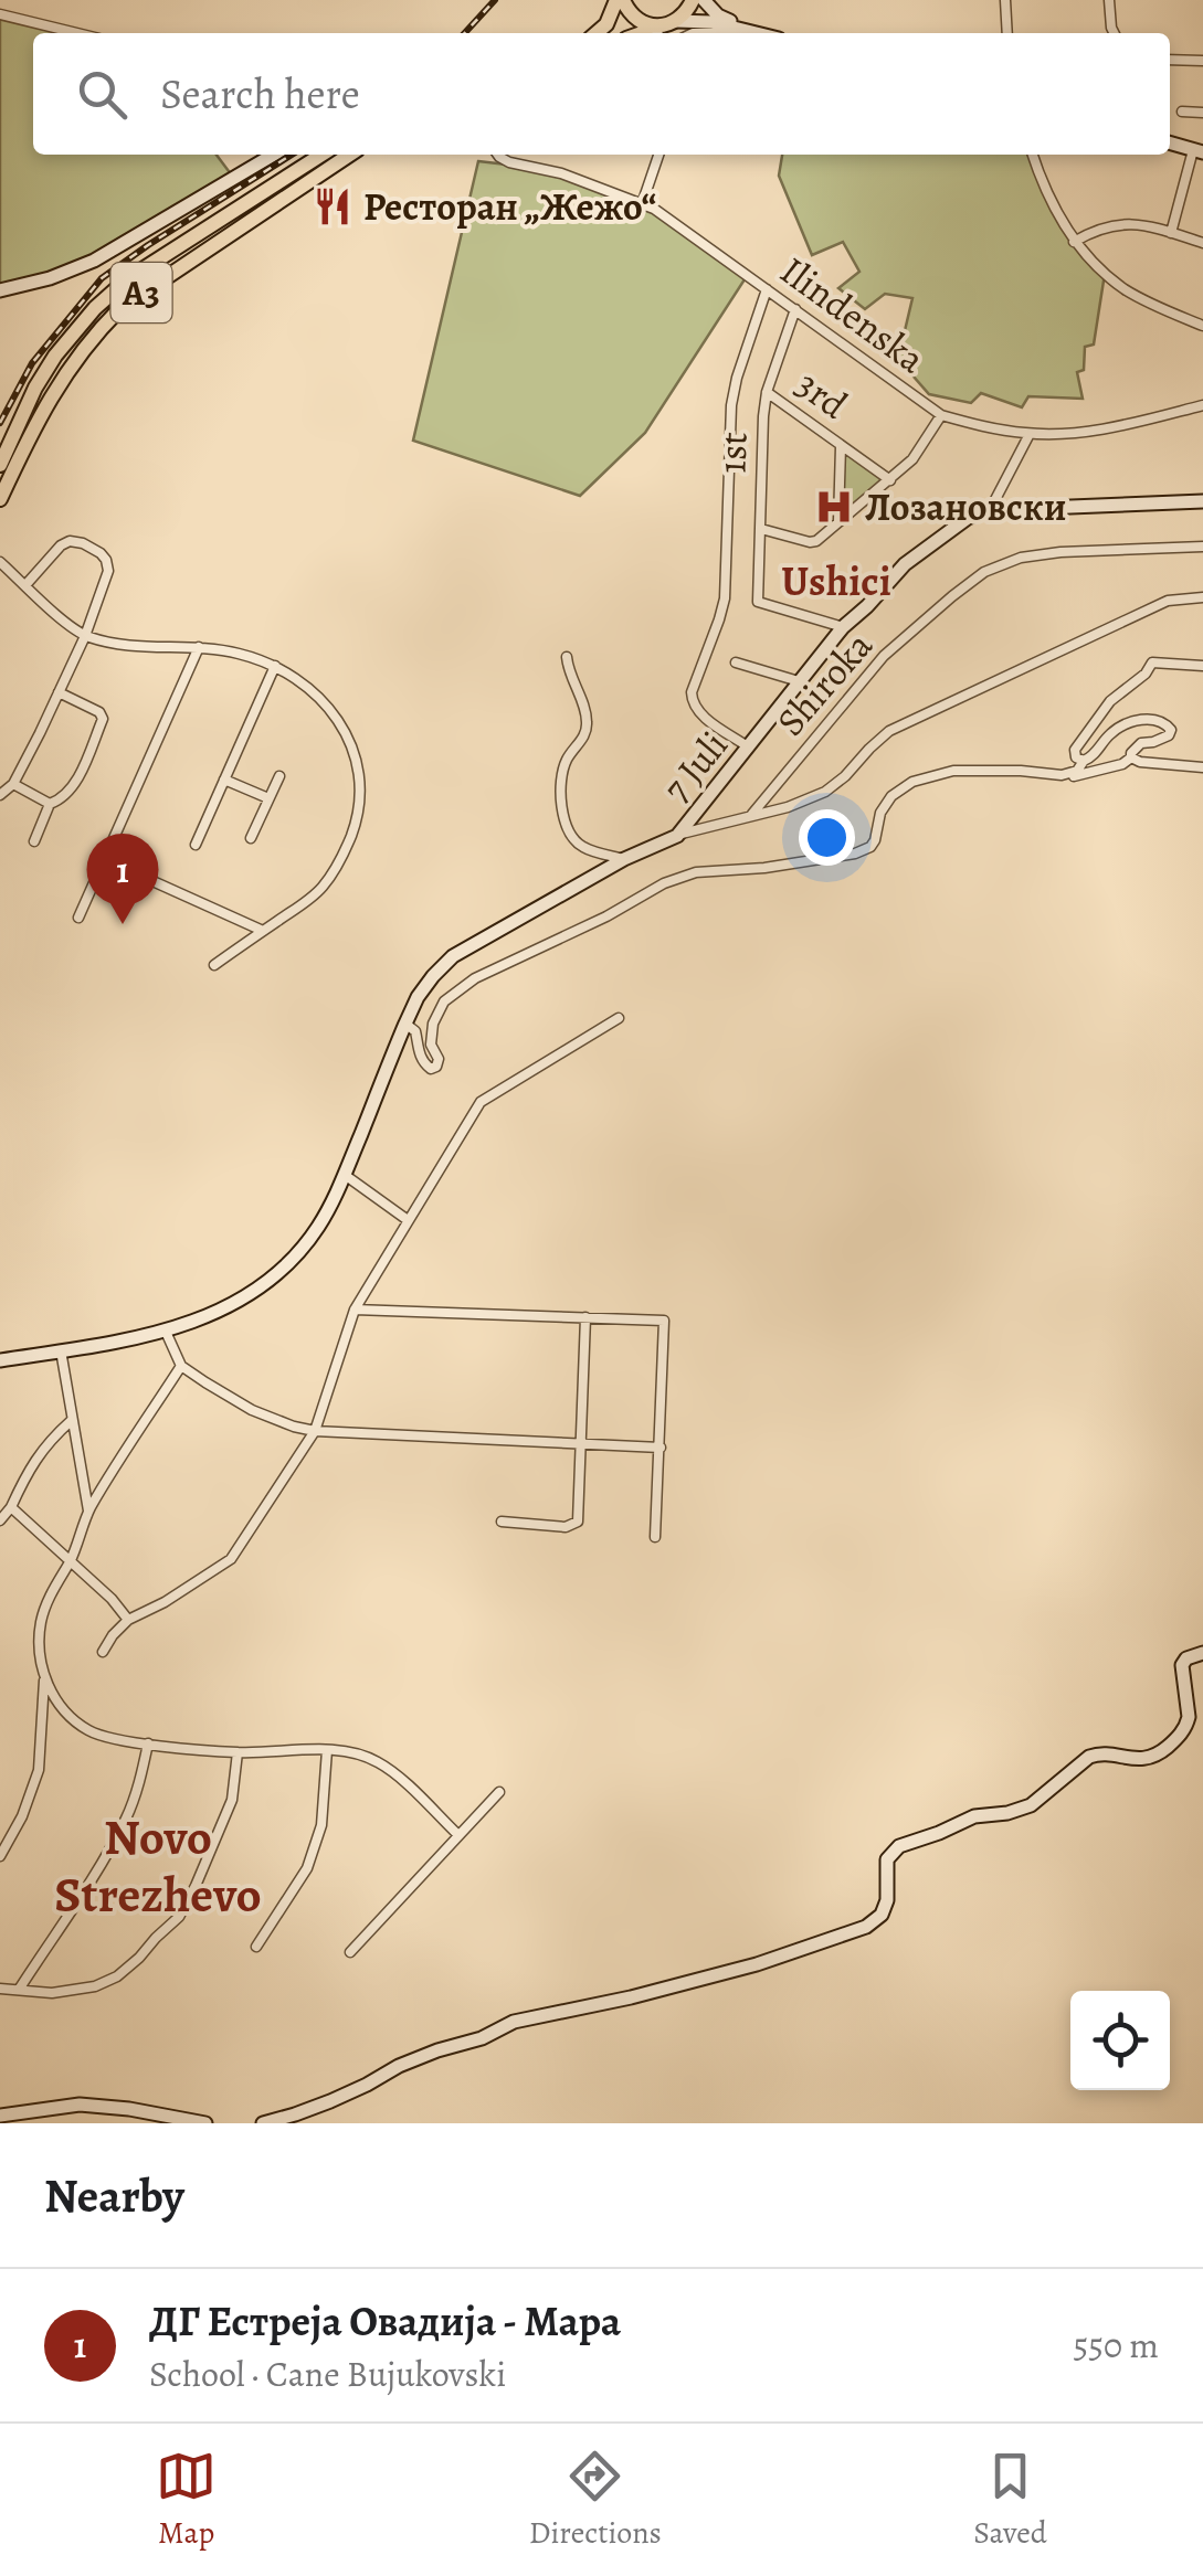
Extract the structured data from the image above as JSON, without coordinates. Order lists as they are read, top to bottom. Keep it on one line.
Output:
{"streets":{"main road":["A3"],"street":["Ilindenska","3rd","1st","Shiroka","7 Juli"]},"crossings":[["Ilindenska","1st"],["3rd","1st"],["1st","7 Juli"],["Shiroka","7 Juli"]],"districts":["Ushici","Novo Strezhevo"],"places":{"restaurant":["Ресторан „Жежо“"],"hospital":["Лозановски"]},"page":{"search":"Search here","pins":"1","heading":"Nearby","list":[{"mark":"1","name":"ДГ Естреја Овадија - Мара","note":"School · Cane Bujukovski","value":"550 m"}],"nav":["Map","Directions","Saved"]}}
